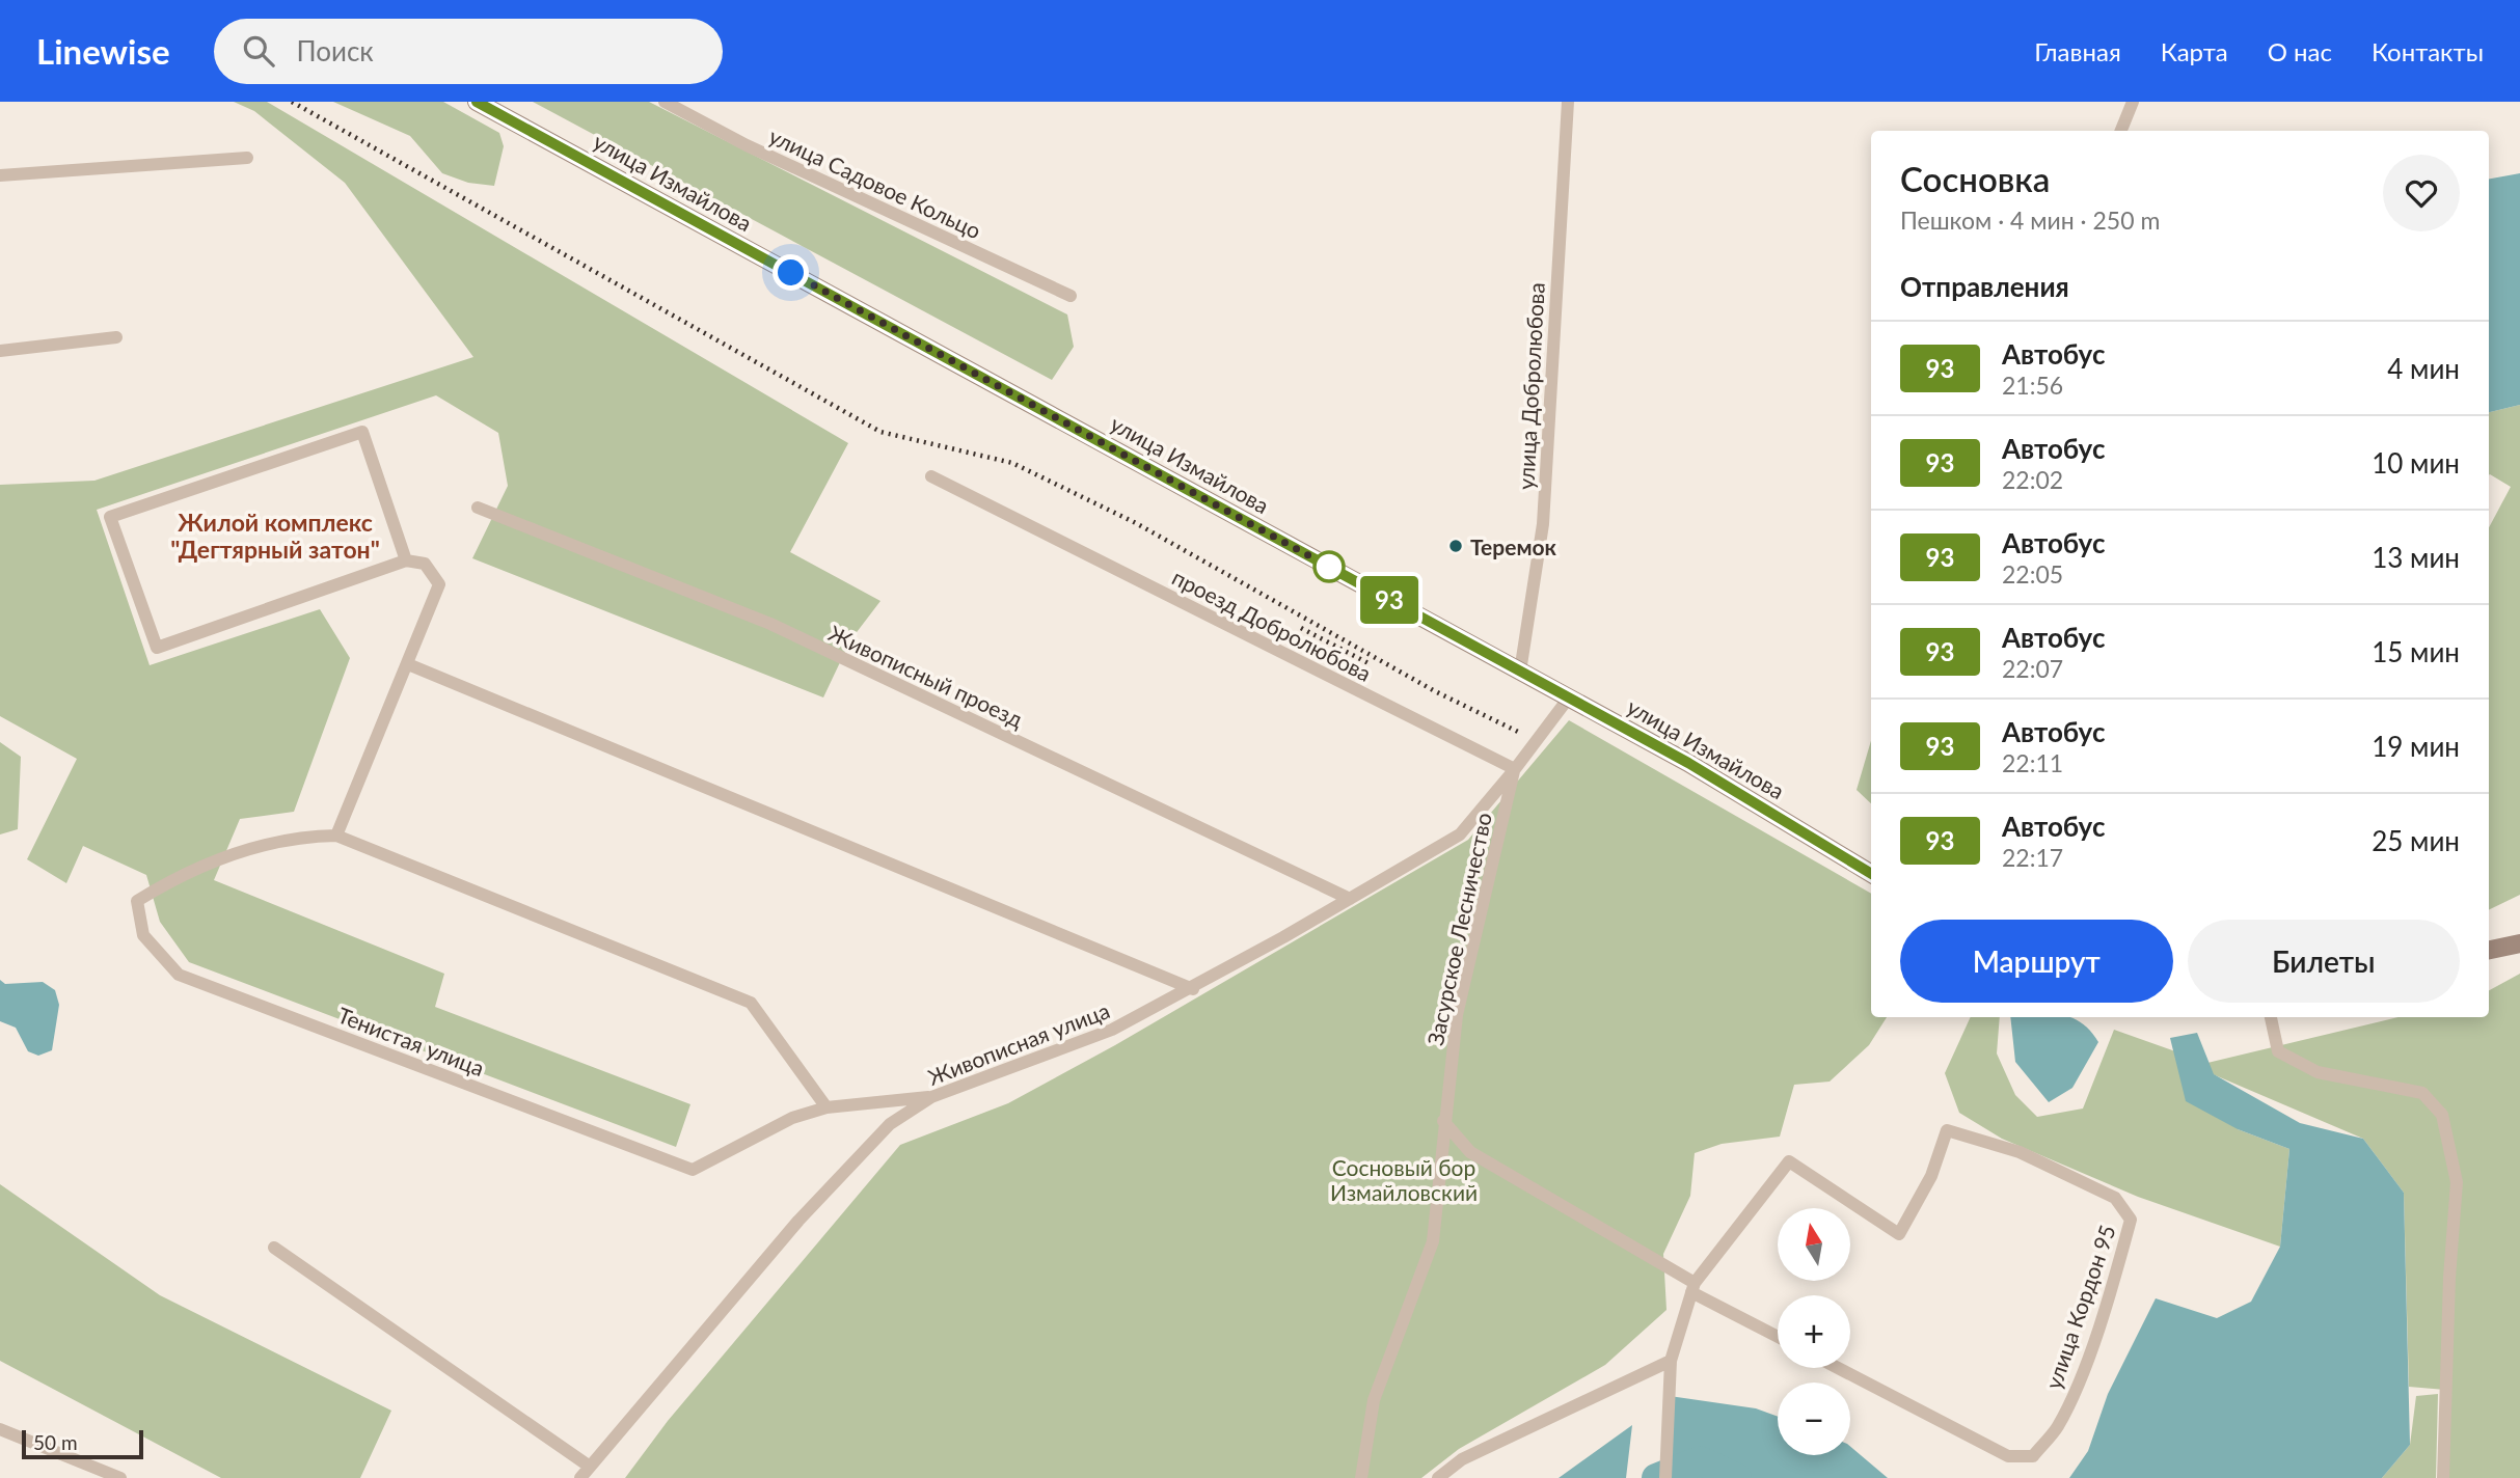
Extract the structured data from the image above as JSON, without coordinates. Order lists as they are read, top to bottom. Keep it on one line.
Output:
{"streets":{"main road":["улица Измайлова"],"street":["улица Садовое Кольцо","улица Добролюбова","проезд Добролюбова","Живописный проезд","Засурское Лесничество","Тенистая улица","Живописная улица","улица Кордон 95"]},"crossings":[["улица Измайлова","улица Добролюбова"],["проезд Добролюбова","Засурское Лесничество"],["проезд Добролюбова","Живописная улица"],["Живописный проезд","Живописная улица"],["Засурское Лесничество","Живописная улица"],["Тенистая улица","Живописная улица"]],"districts":["Жилой комплекс \"Дегтярный затон\""],"parks":["Сосновый бор Измайловский"],"places":["Теремок"],"lines":["bus line 93"],"scale_bar":"50 m","north":"top","page":{"header":"Linewise","search":"Поиск","nav":["Главная","Карта","О нас","Контакты"],"on_map":"93","heading":[["Сосновка","Пешком · 4 мин · 250 m"],"Отправления"],"list":[{"mark":"93","name":"Автобус","note":"21:56","value":"4 мин"},{"mark":"93","name":"Автобус","note":"22:02","value":"10 мин"},{"mark":"93","name":"Автобус","note":"22:05","value":"13 мин"},{"mark":"93","name":"Автобус","note":"22:07","value":"15 мин"},{"mark":"93","name":"Автобус","note":"22:11","value":"19 мин"},{"mark":"93","name":"Автобус","note":"22:17","value":"25 мин"}],"buttons":["Маршрут","Билеты"],"map_buttons":["+","−"],"scale":"50 m"}}
